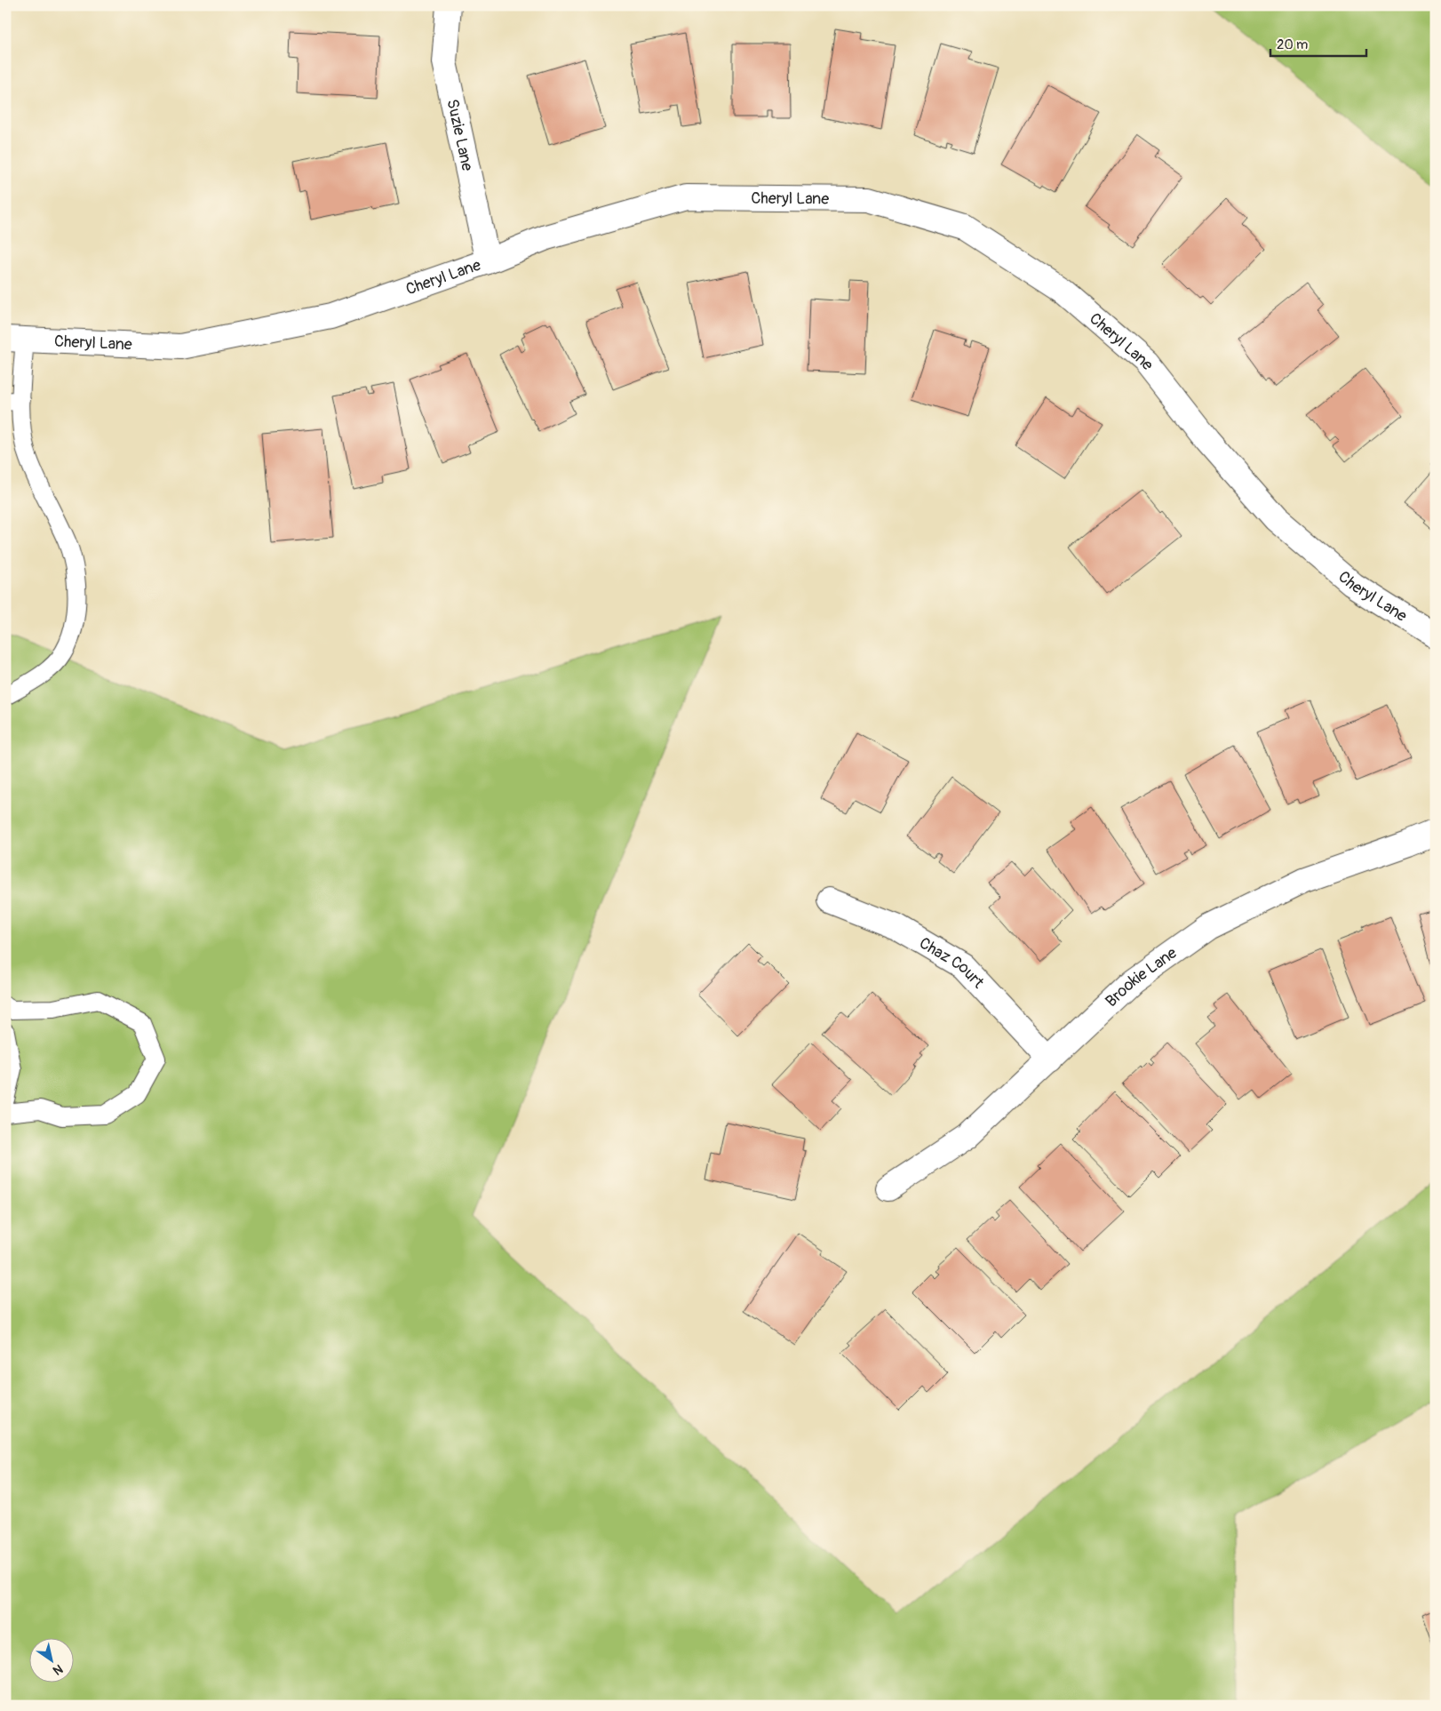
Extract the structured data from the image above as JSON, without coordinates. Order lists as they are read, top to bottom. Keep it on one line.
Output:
{"streets":{"street":["Suzie Lane","Cheryl Lane","Chaz Court","Brookie Lane"]},"crossings":[["Suzie Lane","Cheryl Lane"],["Chaz Court","Brookie Lane"]],"scale_bar":"20 m","north":"bottom right"}
